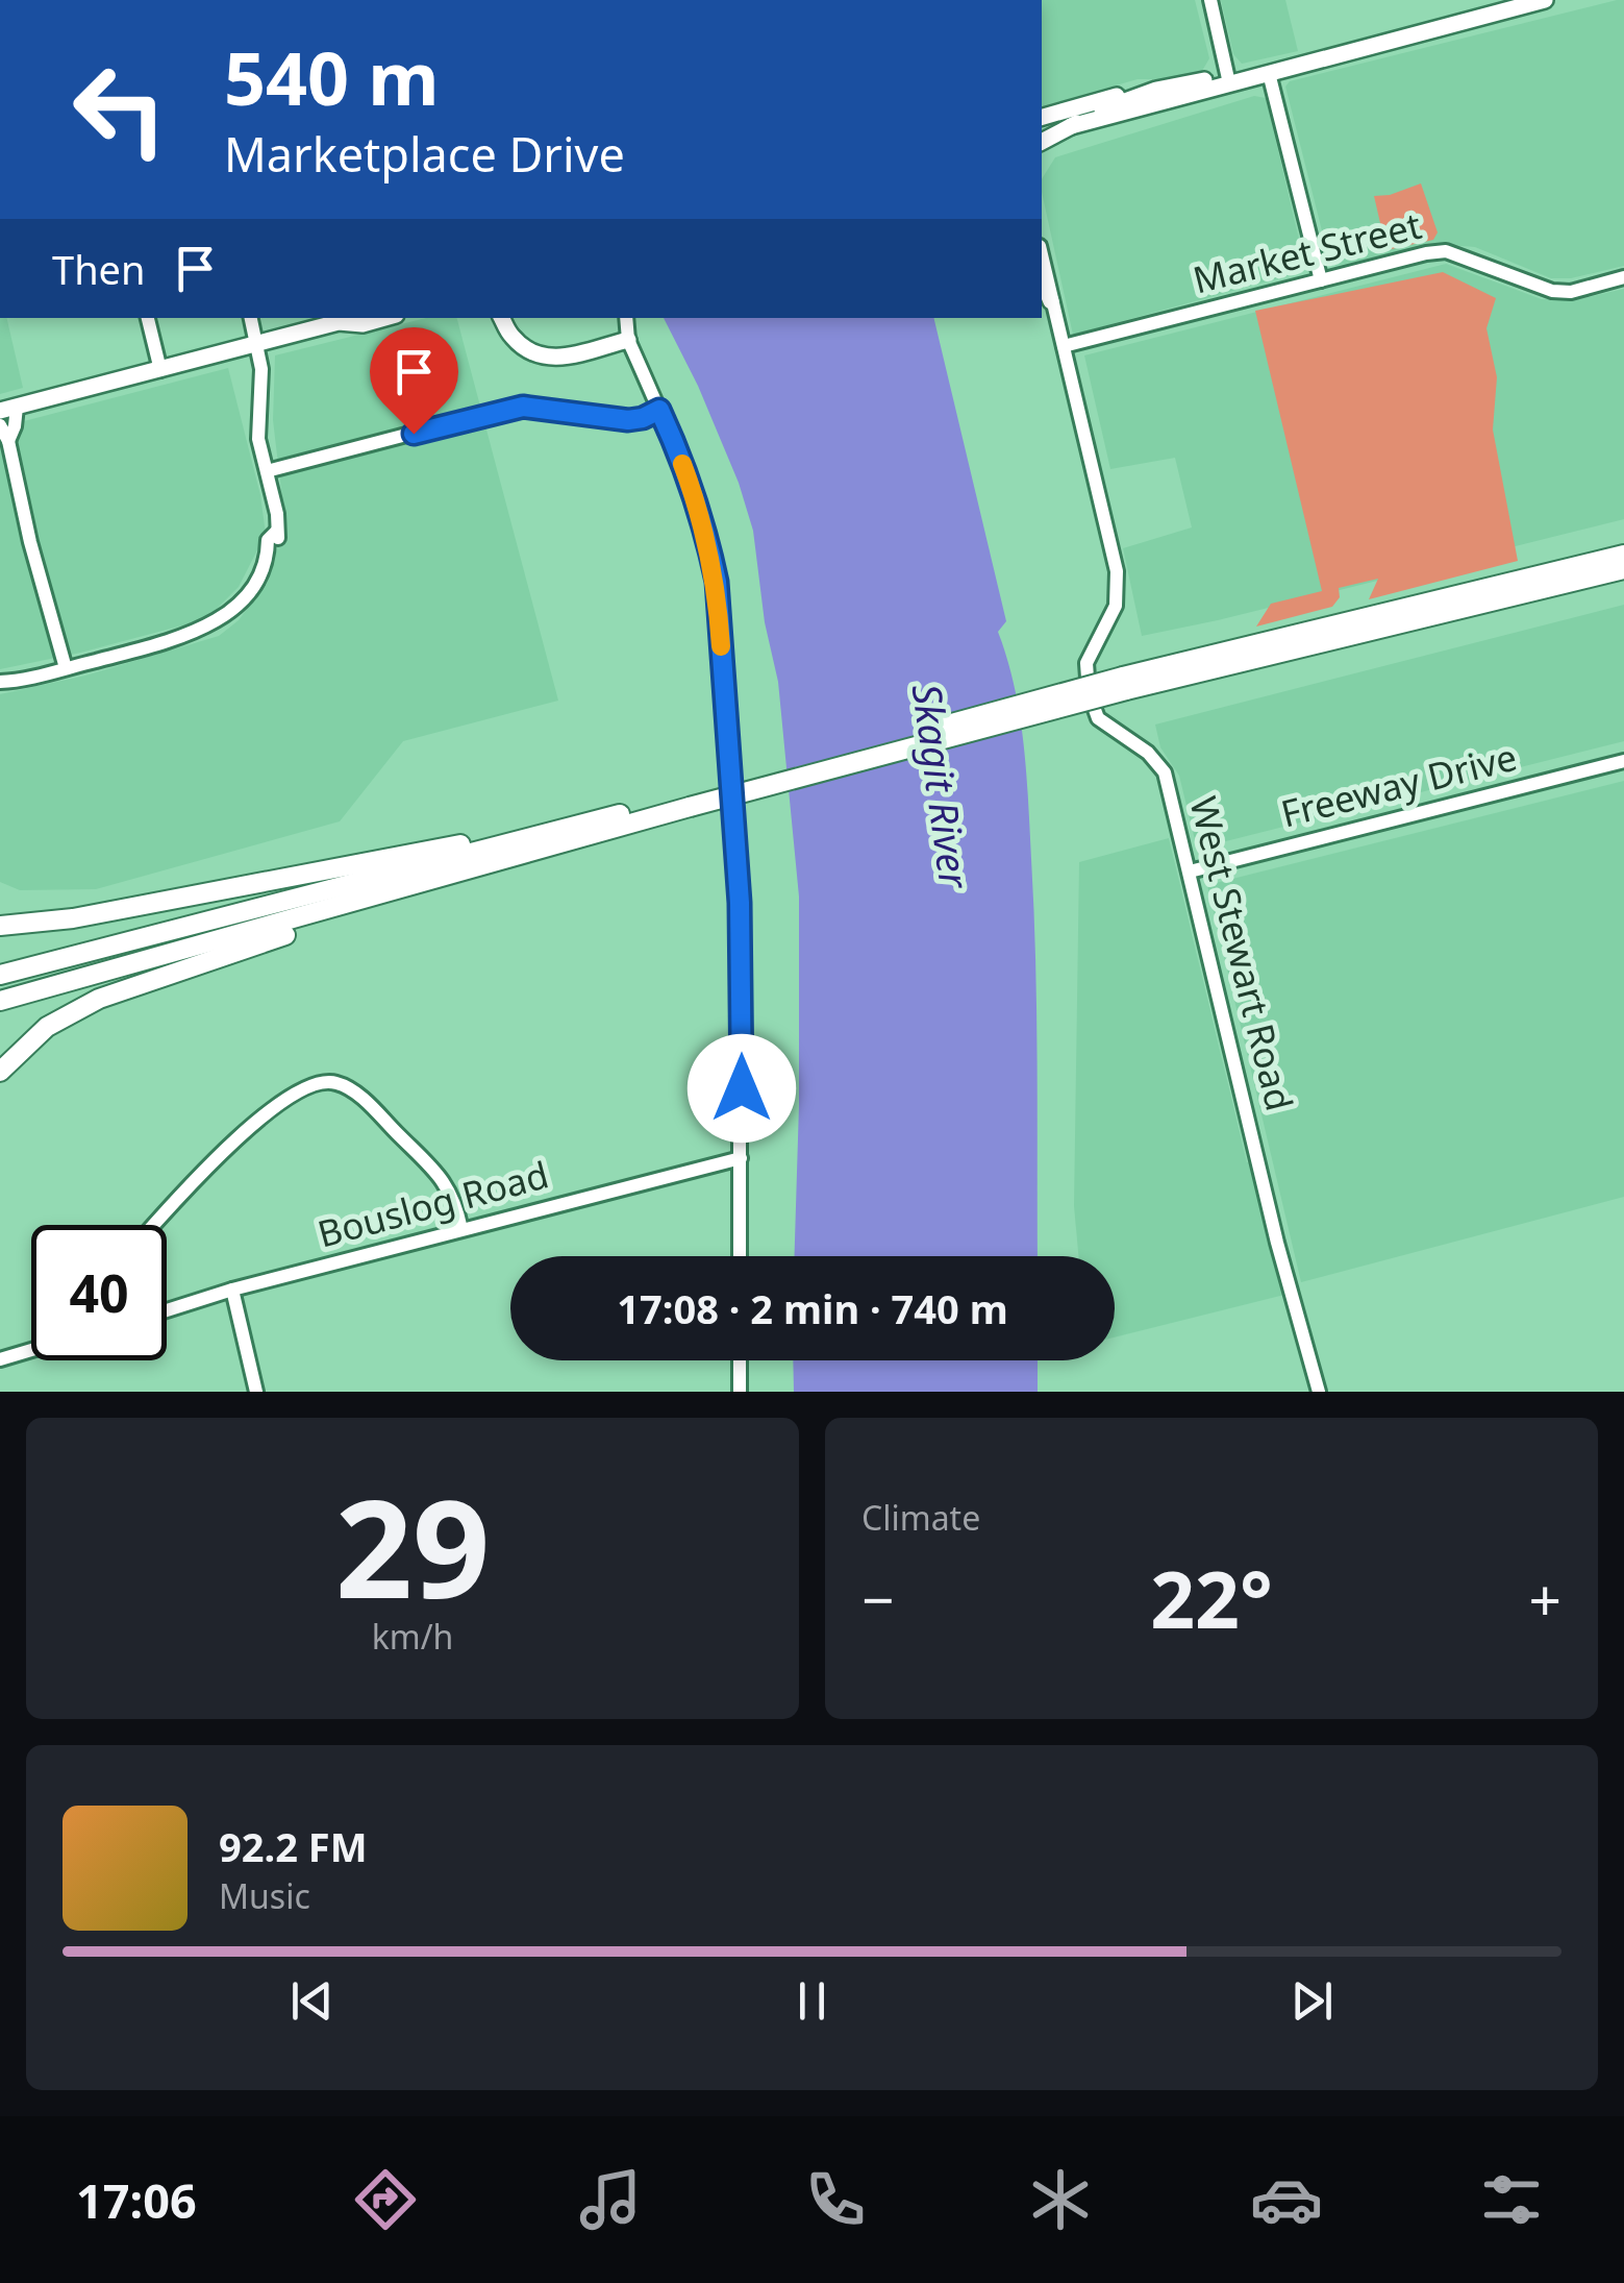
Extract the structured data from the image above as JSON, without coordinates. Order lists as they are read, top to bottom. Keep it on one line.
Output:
{"streets":{"street":["Market Street","Freeway Drive","West Stewart Road","Bouslog Road"]},"crossings":[["Market Street","West Stewart Road"],["Freeway Drive","West Stewart Road"]],"water":["Skagit River"],"page":{"turn":["540 m","Marketplace Drive"],"then":"Then","limit":"40","trip":"17:08 · 2 min · 740 m","tile":[["29","km/h"],"Climate"],"heat":["−","22°","+"],"song":["92.2 FM","Music"],"tabs":"17:06"}}
